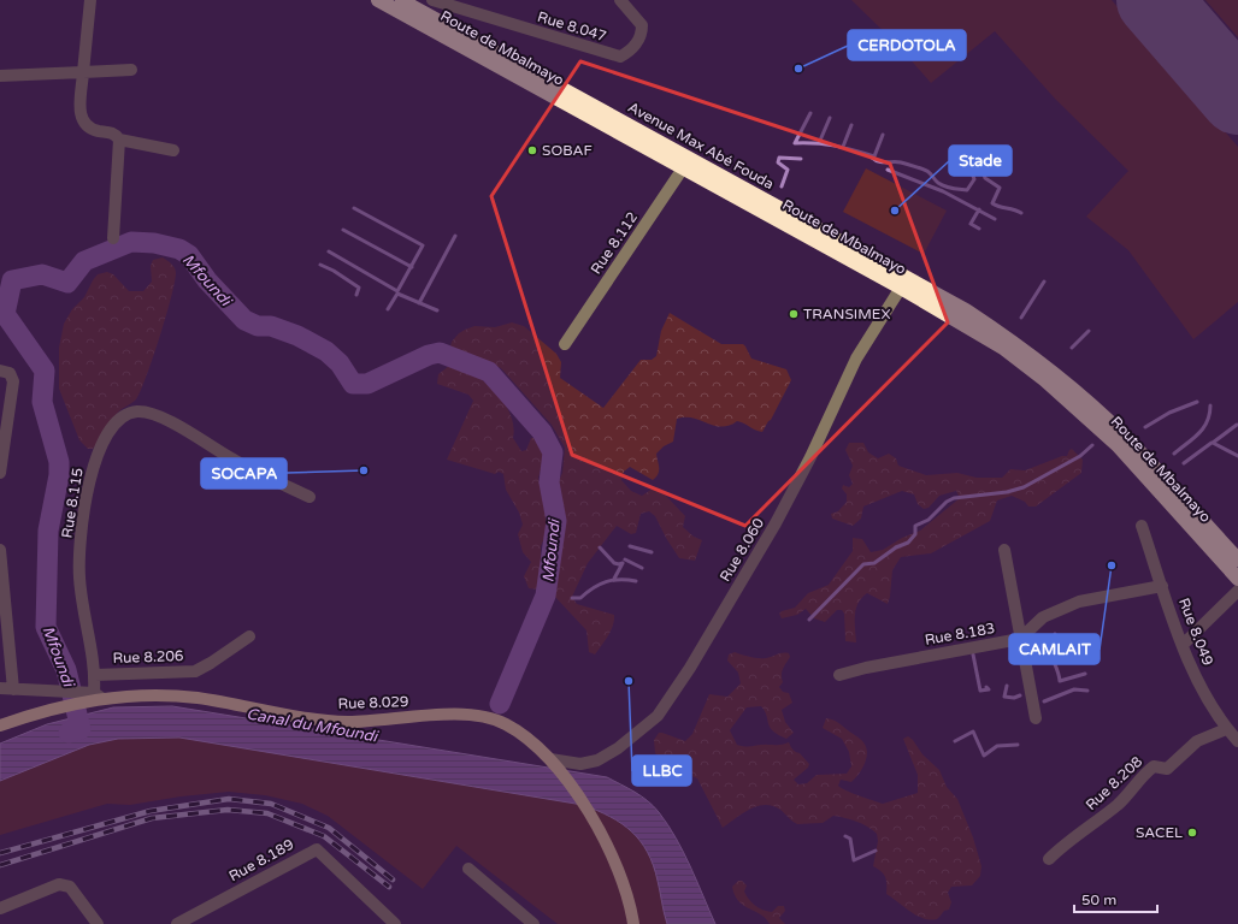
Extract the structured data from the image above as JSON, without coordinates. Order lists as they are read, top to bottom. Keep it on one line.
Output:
{"streets":{"highway":["Route de Mbalmayo","Avenue Max Abé Fouda"],"main road":["Rue 8.029"],"street":["Rue 8.047","Rue 8.112","Rue 8.115","Rue 8.060","Rue 8.049","Rue 8.183","Rue 8.206","Rue 8.208","Rue 8.189"]},"crossings":[["Route de Mbalmayo","Avenue Max Abé Fouda"],["Route de Mbalmayo","Rue 8.112"],["Route de Mbalmayo","Rue 8.060"],["Avenue Max Abé Fouda","Rue 8.112"],["Rue 8.115","Rue 8.206"],["Rue 8.115","Rue 8.029"],["Rue 8.060","Rue 8.029"],["Rue 8.049","Rue 8.208"]],"water":["Mfoundi","Canal du Mfoundi"],"places":["CERDOTOLA","SOBAF","Stade","TRANSIMEX","SOCAPA","CAMLAIT","LLBC","SACEL"],"scale_bar":"50 m"}
